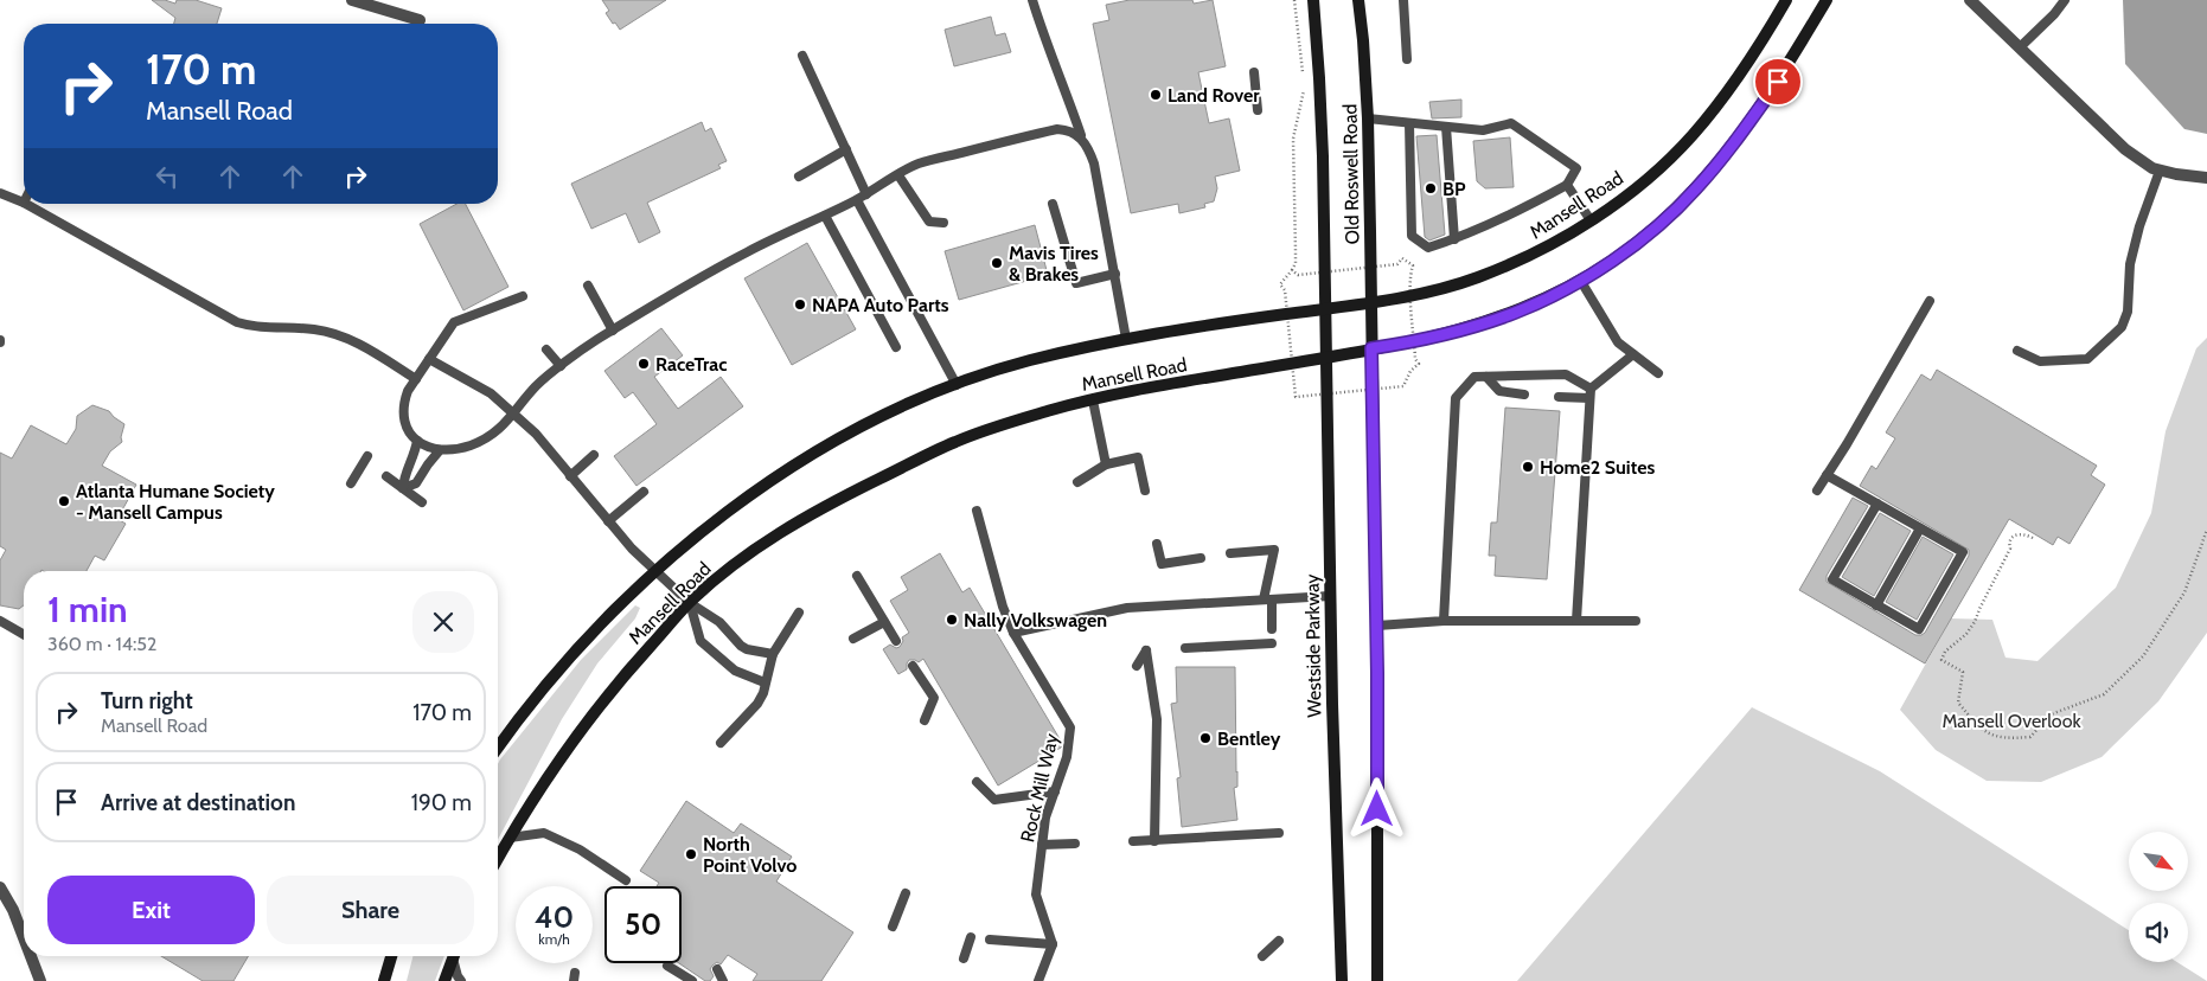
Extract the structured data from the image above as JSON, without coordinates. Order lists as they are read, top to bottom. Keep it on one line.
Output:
{"streets":{"main road":["Old Roswell Road","Mansell Road","Westside Parkway"],"lane":["Rock Mill Way"]},"crossings":[["Old Roswell Road","Mansell Road"],["Old Roswell Road","Westside Parkway"],["Mansell Road","Westside Parkway"]],"parks":["Mansell Overlook"],"places":["Land Rover","BP","Mavis Tires & Brakes","NAPA Auto Parts","RaceTrac","Home2 Suites","Atlanta Humane Society - Mansell Campus","Nally Volkswagen","Bentley","North Point Volvo"],"north":"bottom right","page":{"turn":["170 m","Mansell Road"],"heading":["1 min","360 m · 14:52"],"list":[{"name":"Turn right","note":"Mansell Road","value":"170 m"},{"name":"Arrive at destination","value":"190 m"}],"buttons":["Exit","Share"],"speed":"40 km/h","limit":"50"}}
